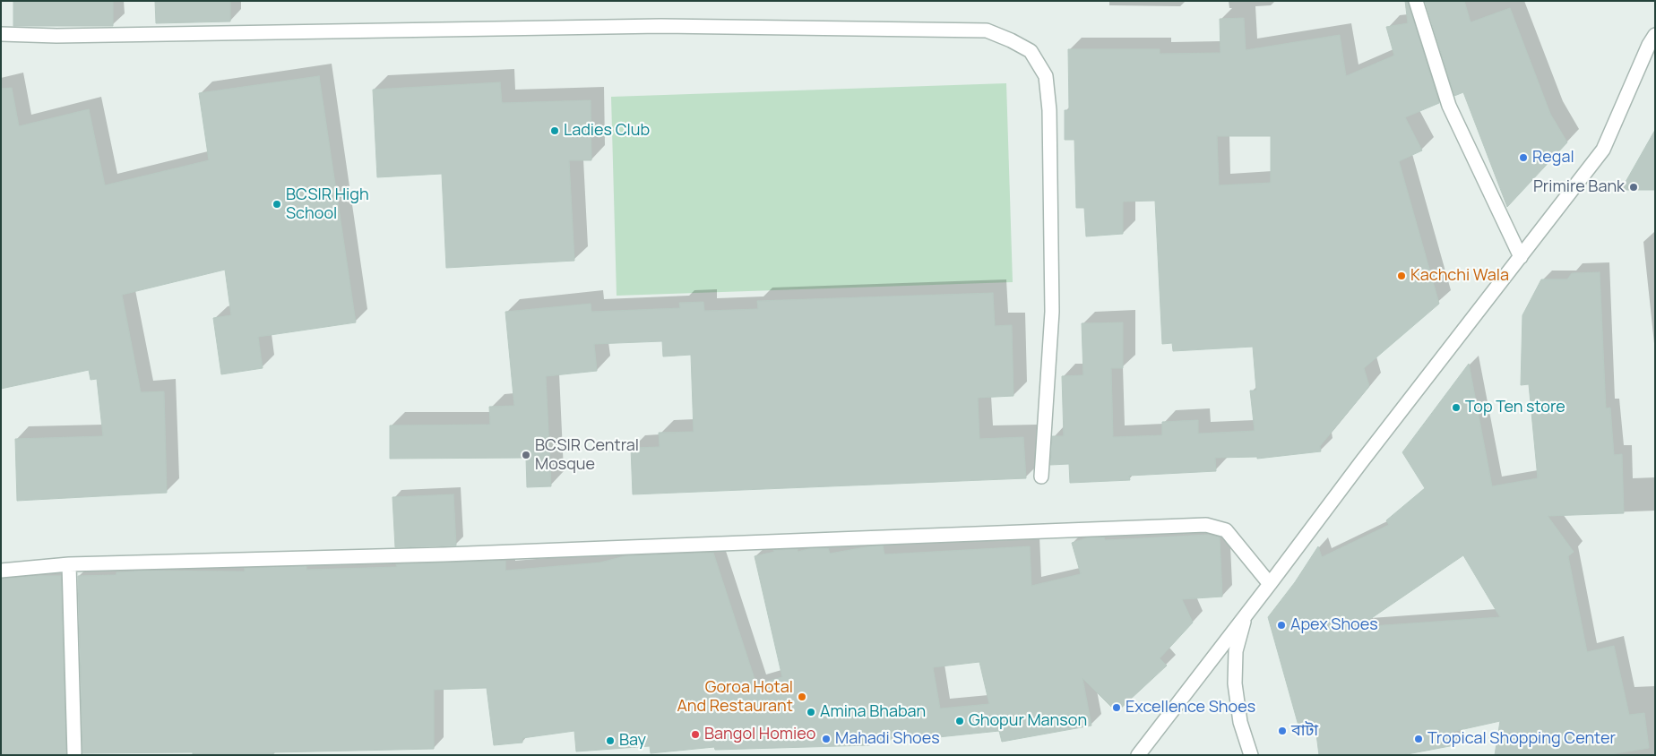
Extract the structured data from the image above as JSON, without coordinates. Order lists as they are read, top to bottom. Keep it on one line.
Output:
{"places":["Ladies Club","Regal","Primire Bank","BCSIR High School","Kachchi Wala","Top Ten store","BCSIR Central Mosque","Apex Shoes","Goroa Hotal And Restaurant","Excellence Shoes","Amina Bhaban","Ghopur Manson","বাটা","Bangol Homieo","Mahadi Shoes","Tropical Shopping Center","Bay"]}
